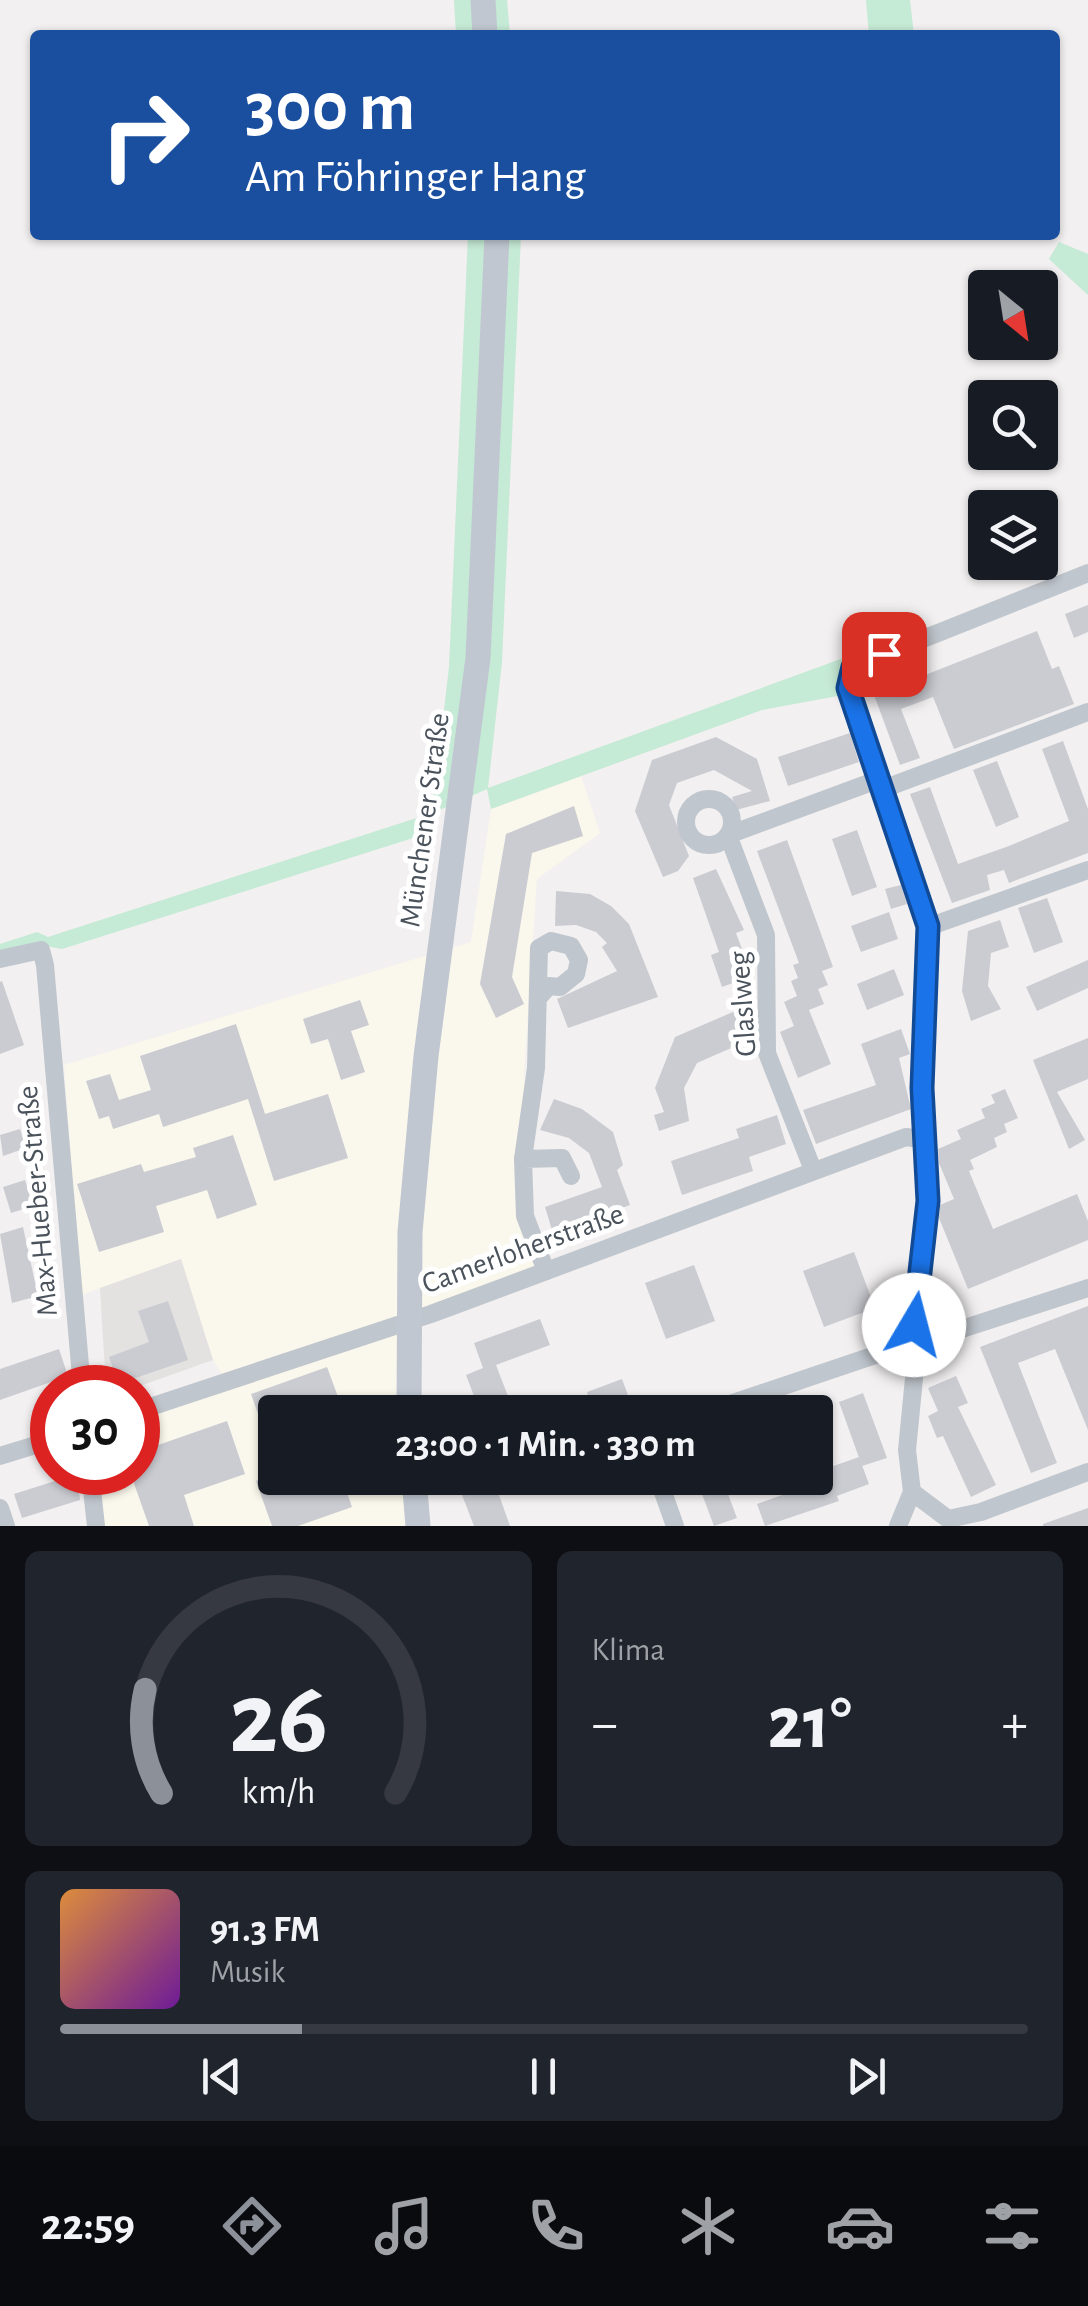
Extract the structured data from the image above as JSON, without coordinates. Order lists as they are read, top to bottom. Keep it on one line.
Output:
{"streets":{"main road":["Münchener Straße"],"street":["Glaslweg","Max-Hueber-Straße","Camerloherstraße"]},"crossings":[["Münchener Straße","Camerloherstraße"],["Glaslweg","Camerloherstraße"]],"north":"bottom right","page":{"turn":["300 m","Am Föhringer Hang"],"limit":"30","trip":"23:00 · 1 Min. · 330 m","tile":"Klima","heat":["−","21°","+"],"song":["91.3 FM","Musik"],"tabs":"22:59","gauge":["26","km/h"]}}
